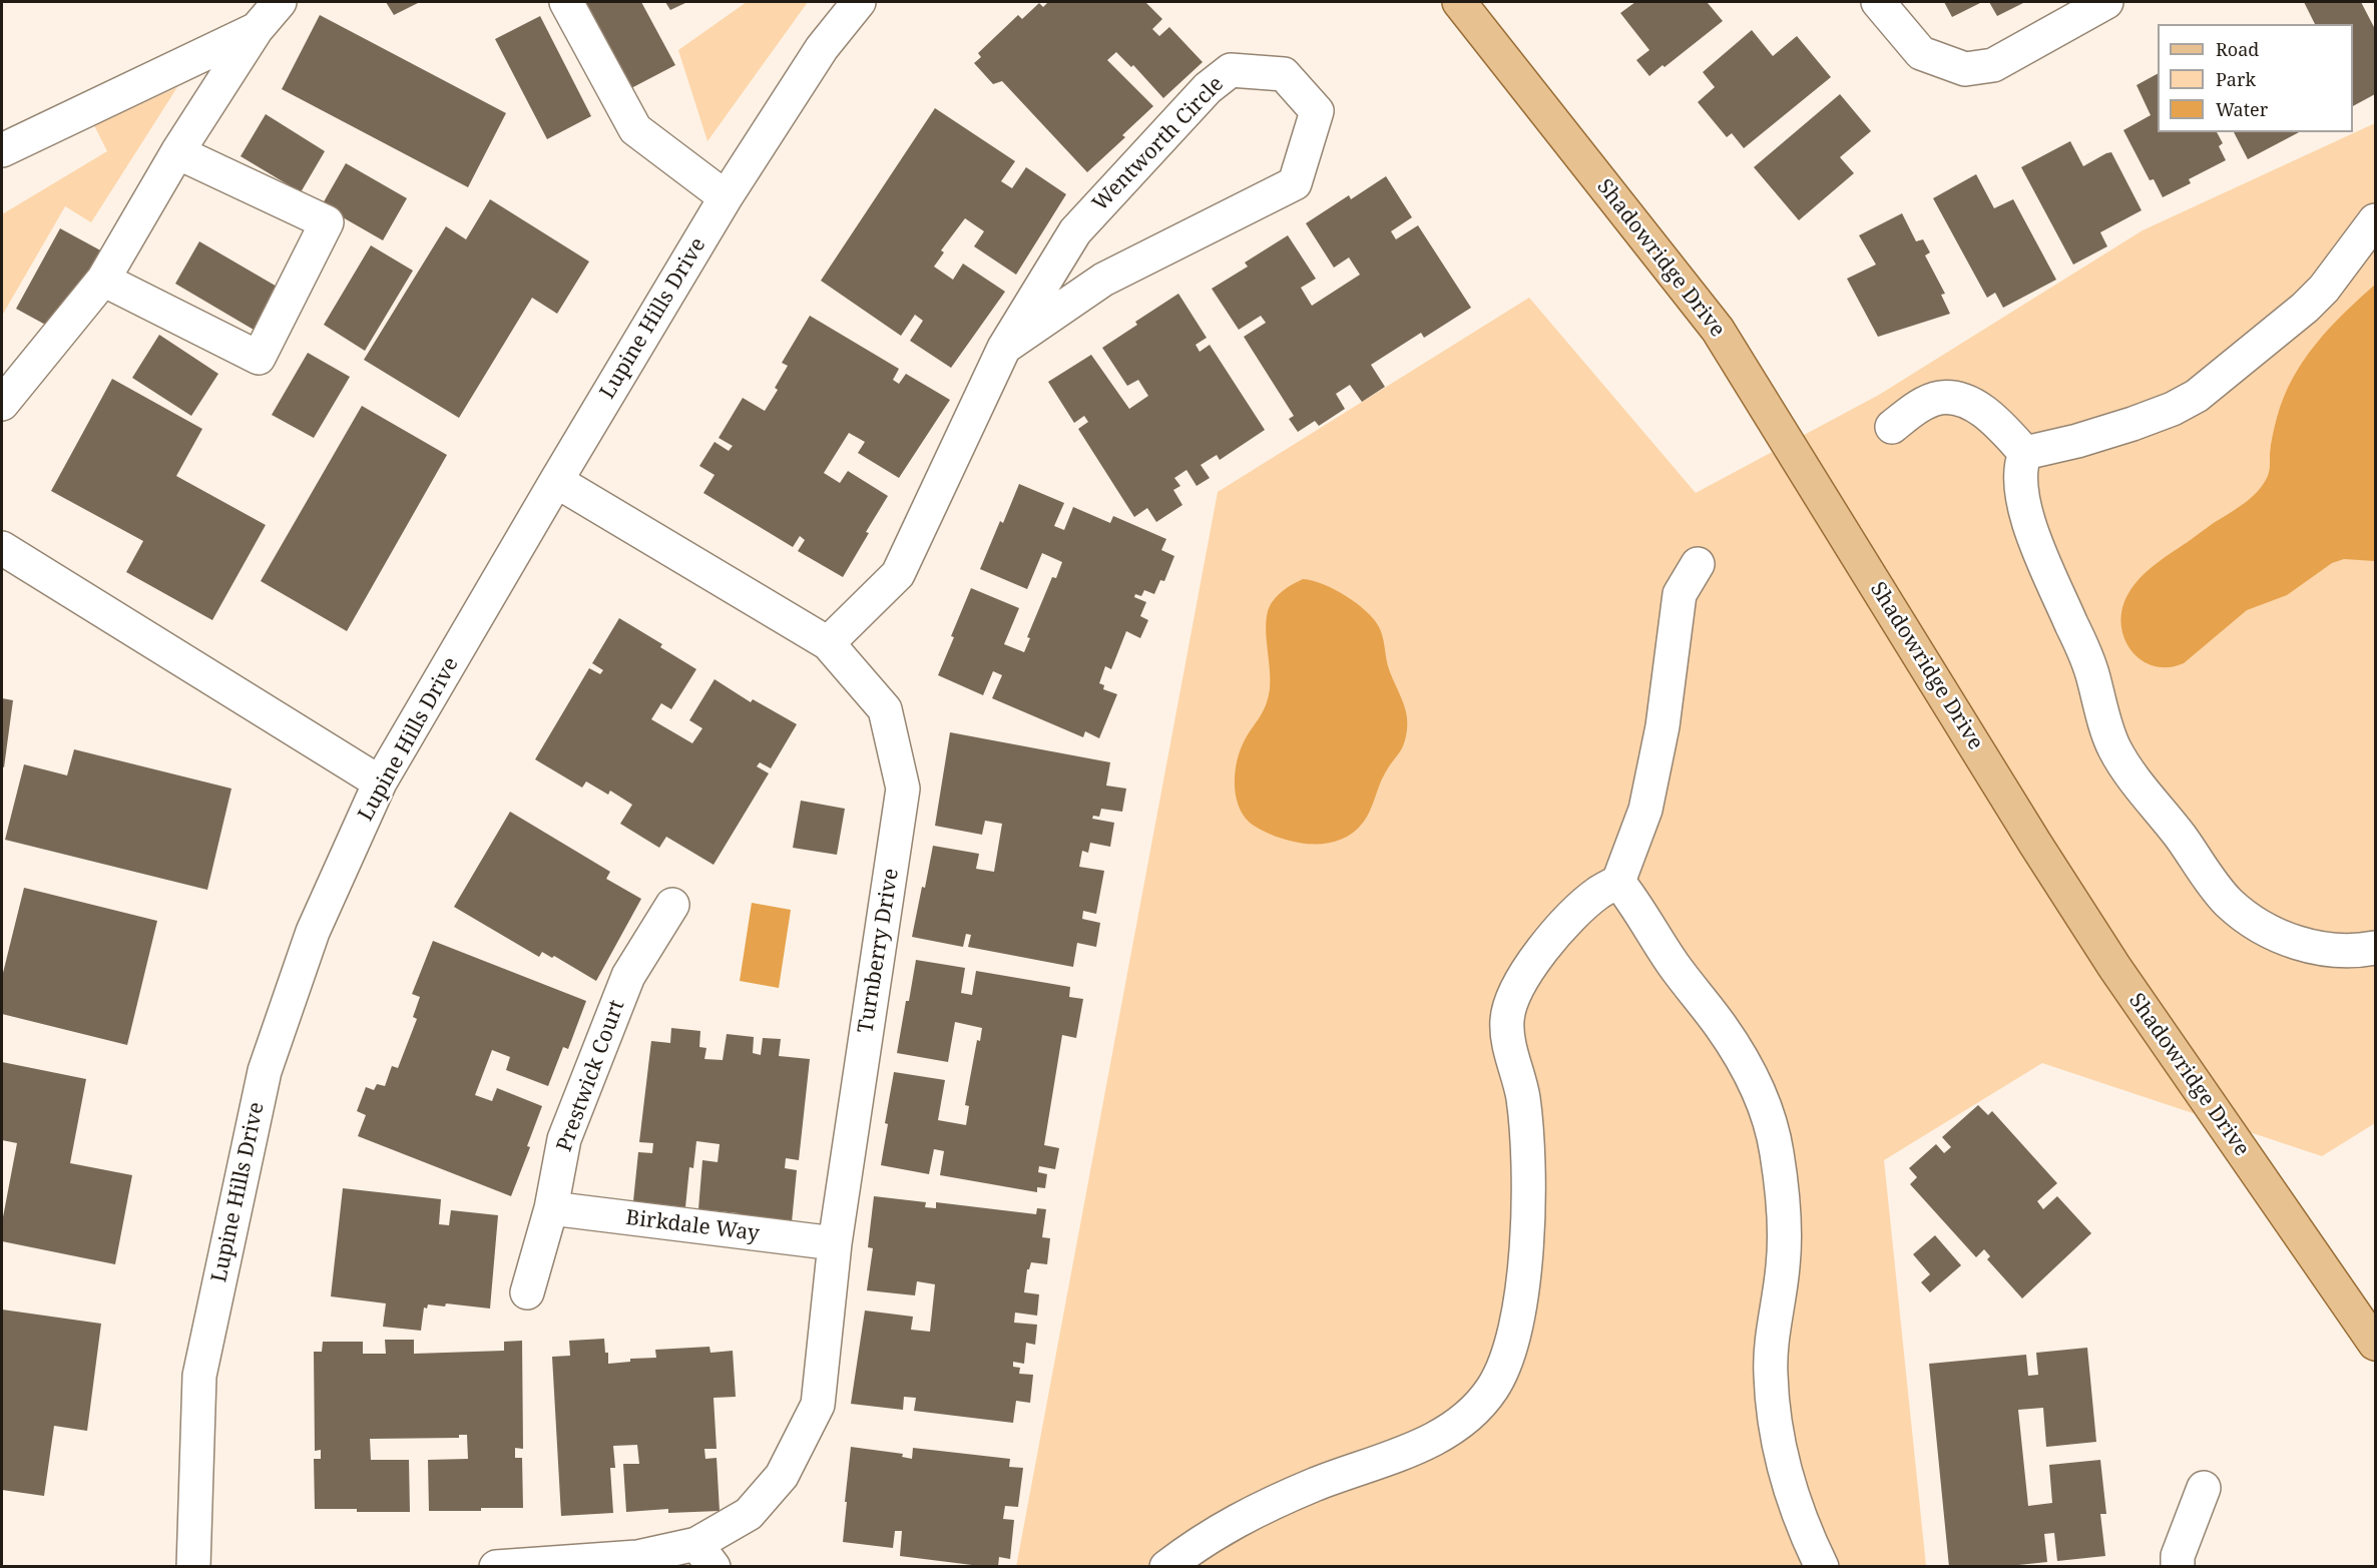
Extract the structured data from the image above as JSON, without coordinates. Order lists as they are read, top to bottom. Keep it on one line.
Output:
{"streets":{"main road":["Shadowridge Drive"],"street":["Wentworth Circle","Lupine Hills Drive","Turnberry Drive","Prestwick Court","Birkdale Way"]},"crossings":[["Wentworth Circle","Turnberry Drive"],["Lupine Hills Drive","Turnberry Drive"],["Turnberry Drive","Birkdale Way"],["Prestwick Court","Birkdale Way"]],"legend":["Road","Park","Water"]}
